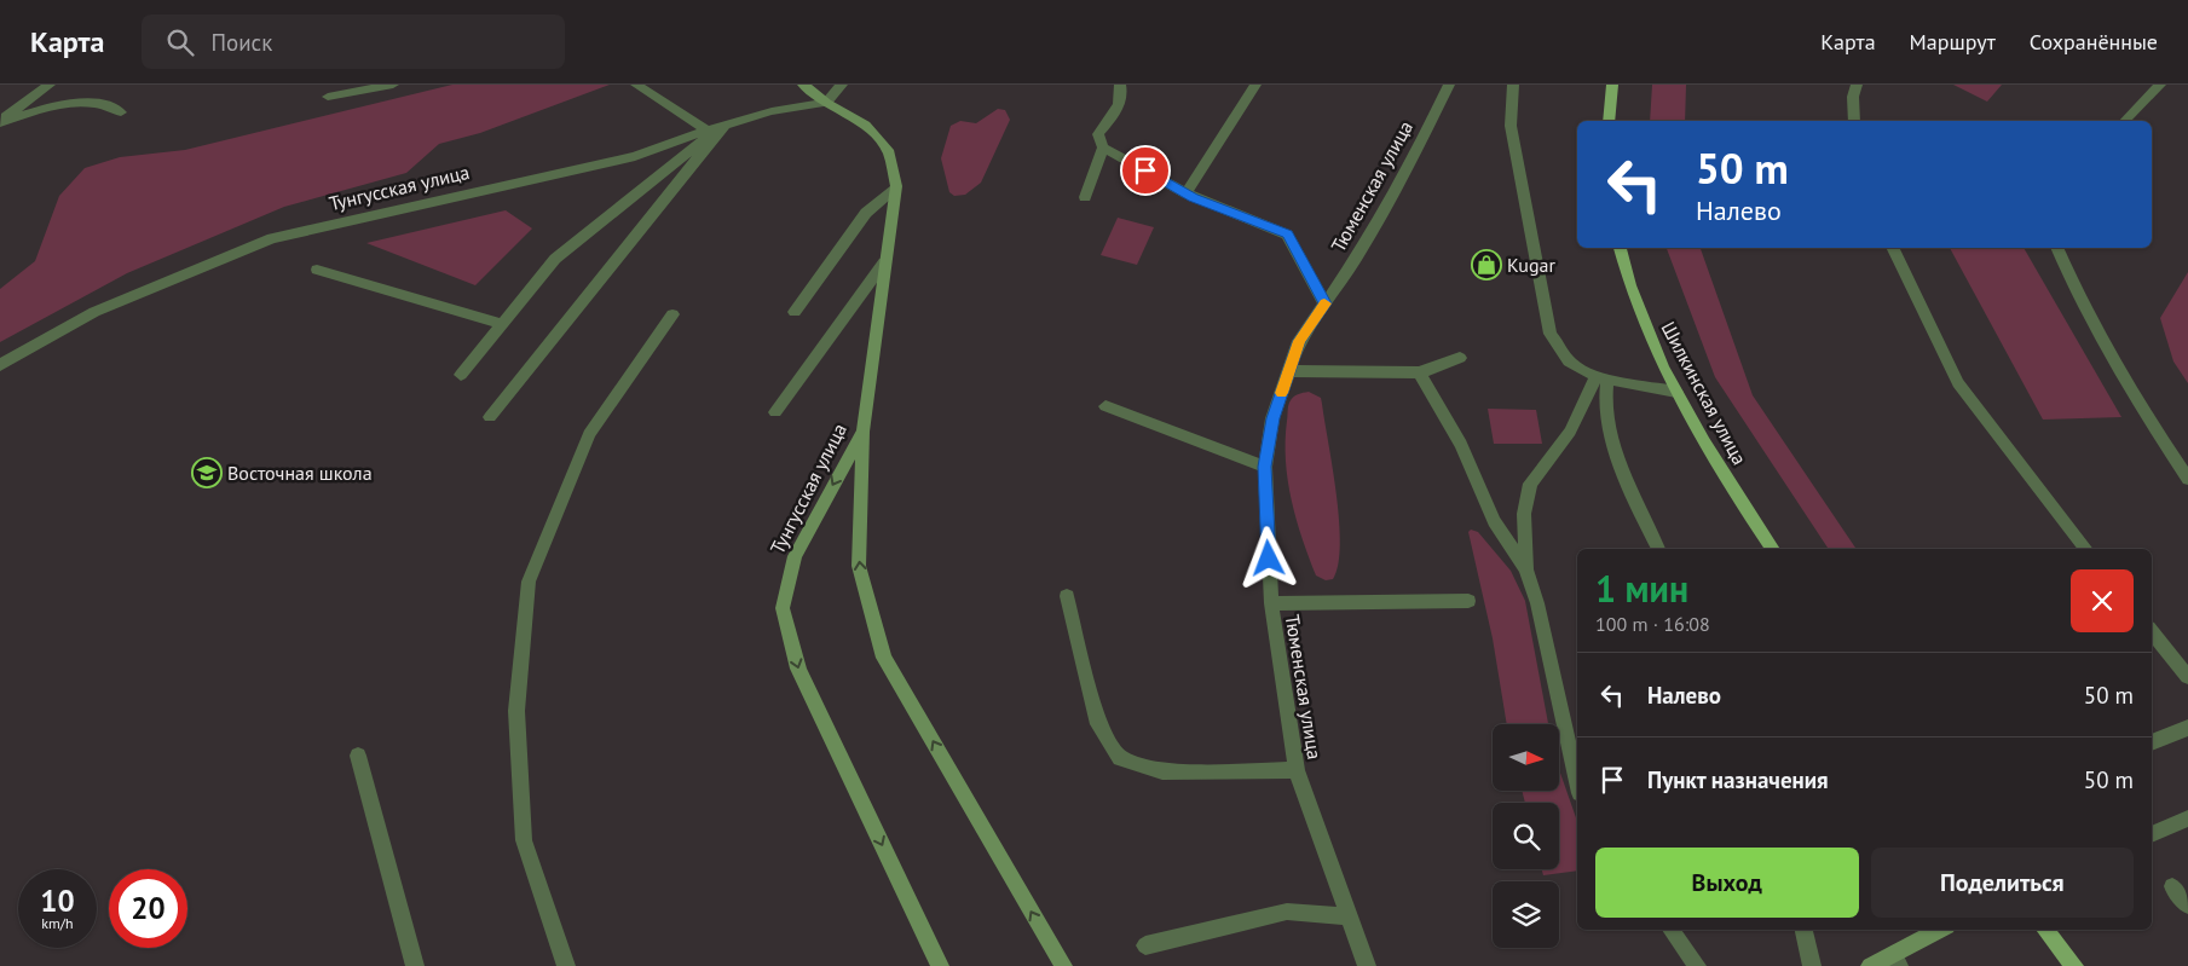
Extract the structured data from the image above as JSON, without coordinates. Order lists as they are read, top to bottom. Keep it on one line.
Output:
{"streets":{"main road":["Тунгусская улица","Шилкинская улица"],"lane":["Тюменская улица"]},"places":{"shop":["Kugar"],"school or university":["Восточная школа"]},"north":"right","page":{"header":"Карта","search":"Поиск","nav":["Карта","Маршрут","Сохранённые"],"turn":["50 m","Налево"],"heading":["1 мин","100 m · 16:08"],"list":[{"name":"Налево","value":"50 m"},{"name":"Пункт назначения","value":"50 m"}],"buttons":["Выход","Поделиться"],"speed":"10 km/h","limit":"20"}}
